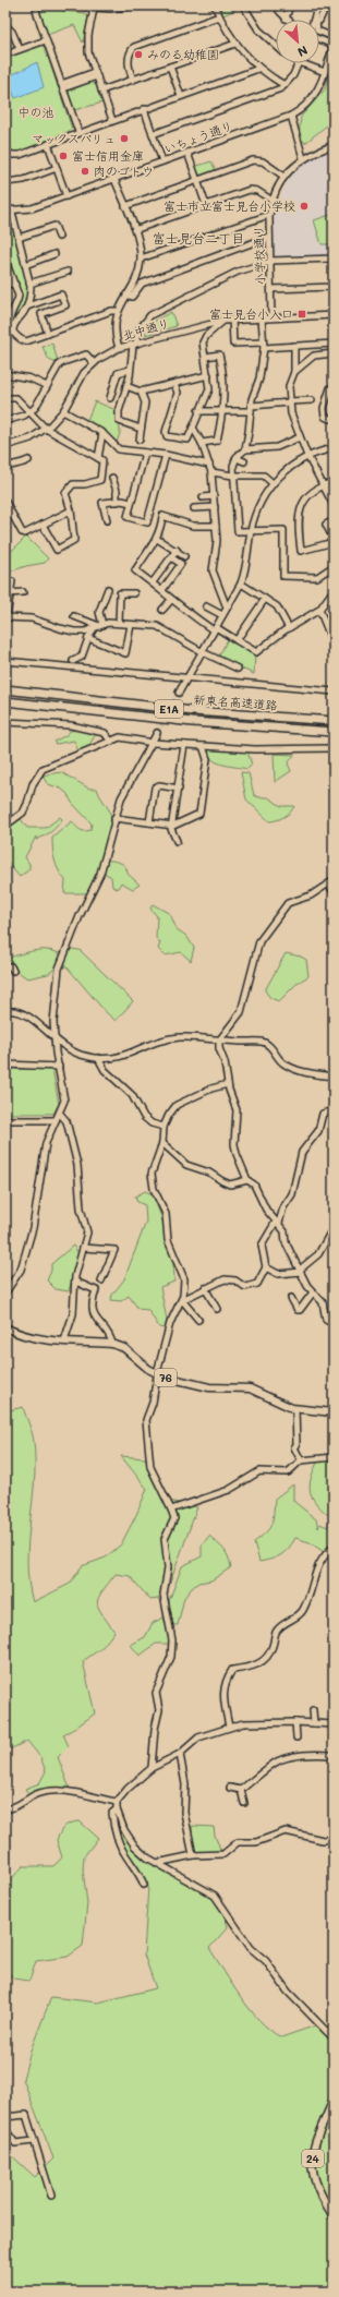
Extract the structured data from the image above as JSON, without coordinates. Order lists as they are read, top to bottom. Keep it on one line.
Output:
{"streets":{"highway":["新東名高速道路","E1A"],"main road":["76","24"],"street":["いちょう通り","小学校通り","北中通り"]},"crossings":[["小学校通り","北中通り"]],"districts":["富士見台二丁目"],"parks":["中の池"],"places":{"other":["みのる幼稚園","マックスバリュ","富士信用金庫","肉のゴトウ","富士市立富士見台小学校"],"transit":["富士見台小入口"]},"north":"bottom right"}
